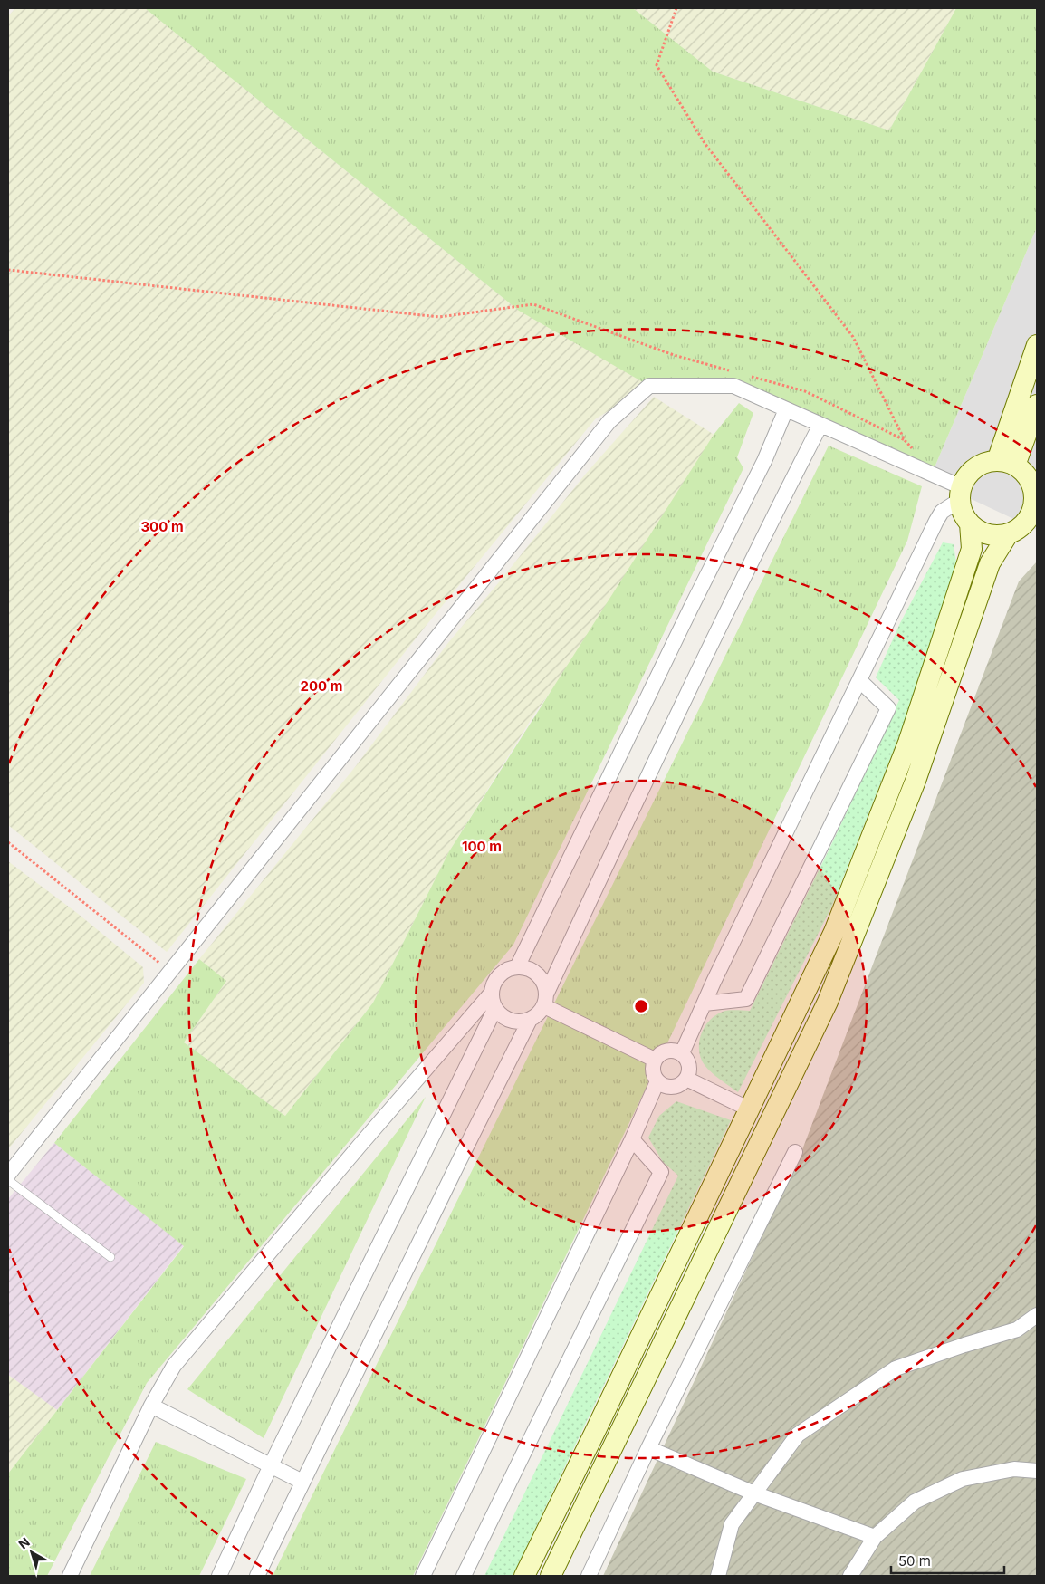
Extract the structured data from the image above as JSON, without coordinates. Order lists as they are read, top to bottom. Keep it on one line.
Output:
{"scale_bar":"50 m","north":"top left","rings":["300 m","200 m","100 m"]}
